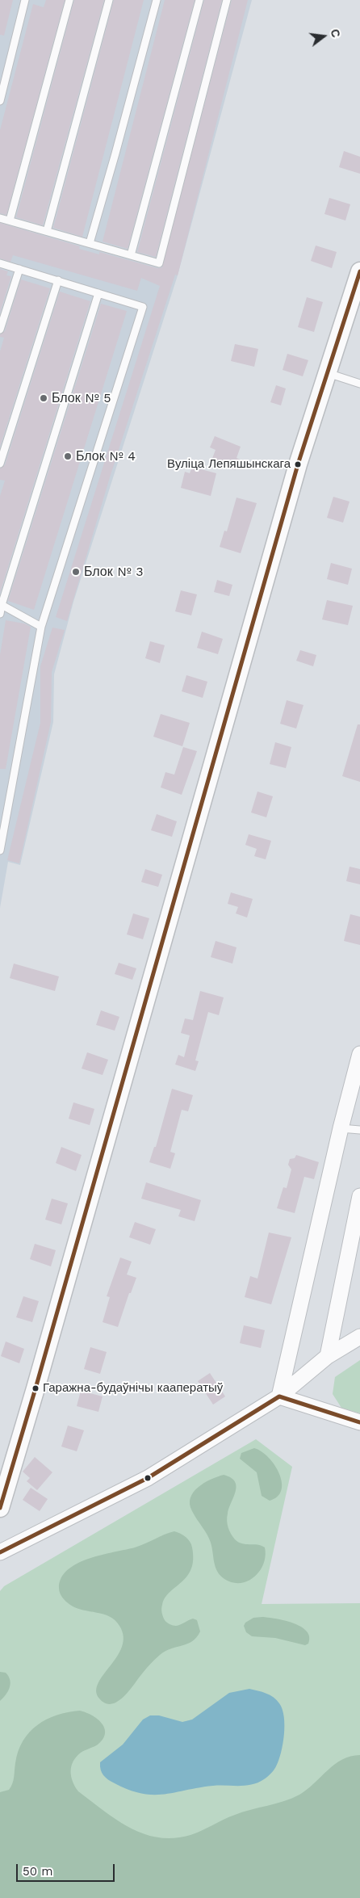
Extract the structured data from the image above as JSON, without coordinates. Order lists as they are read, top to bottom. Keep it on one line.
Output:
{"places":["Блок № 5","Блок № 4","Вуліца Лепяшынскага","Блок № 3","Гаражна-будаўнічы кааператыў"],"scale_bar":"50 m","north":"right"}
